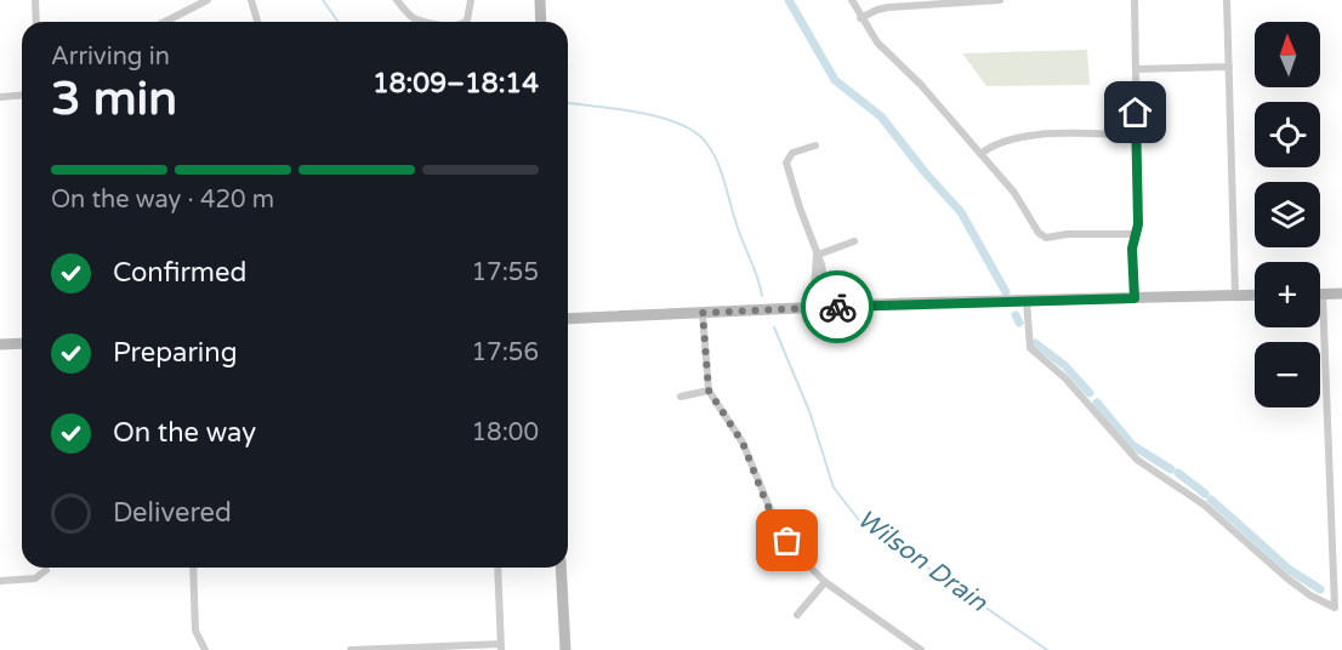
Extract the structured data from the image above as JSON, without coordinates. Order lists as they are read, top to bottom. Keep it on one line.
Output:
{"water":["Wilson Drain"],"north":"top","page":{"map_buttons":["+","−"],"heading":["3 min","Arriving in","18:09–18:14"],"bar":"On the way · 420 m","list":[["Confirmed","17:55"],["Preparing","17:56"],["On the way","18:00"],"Delivered"]}}
